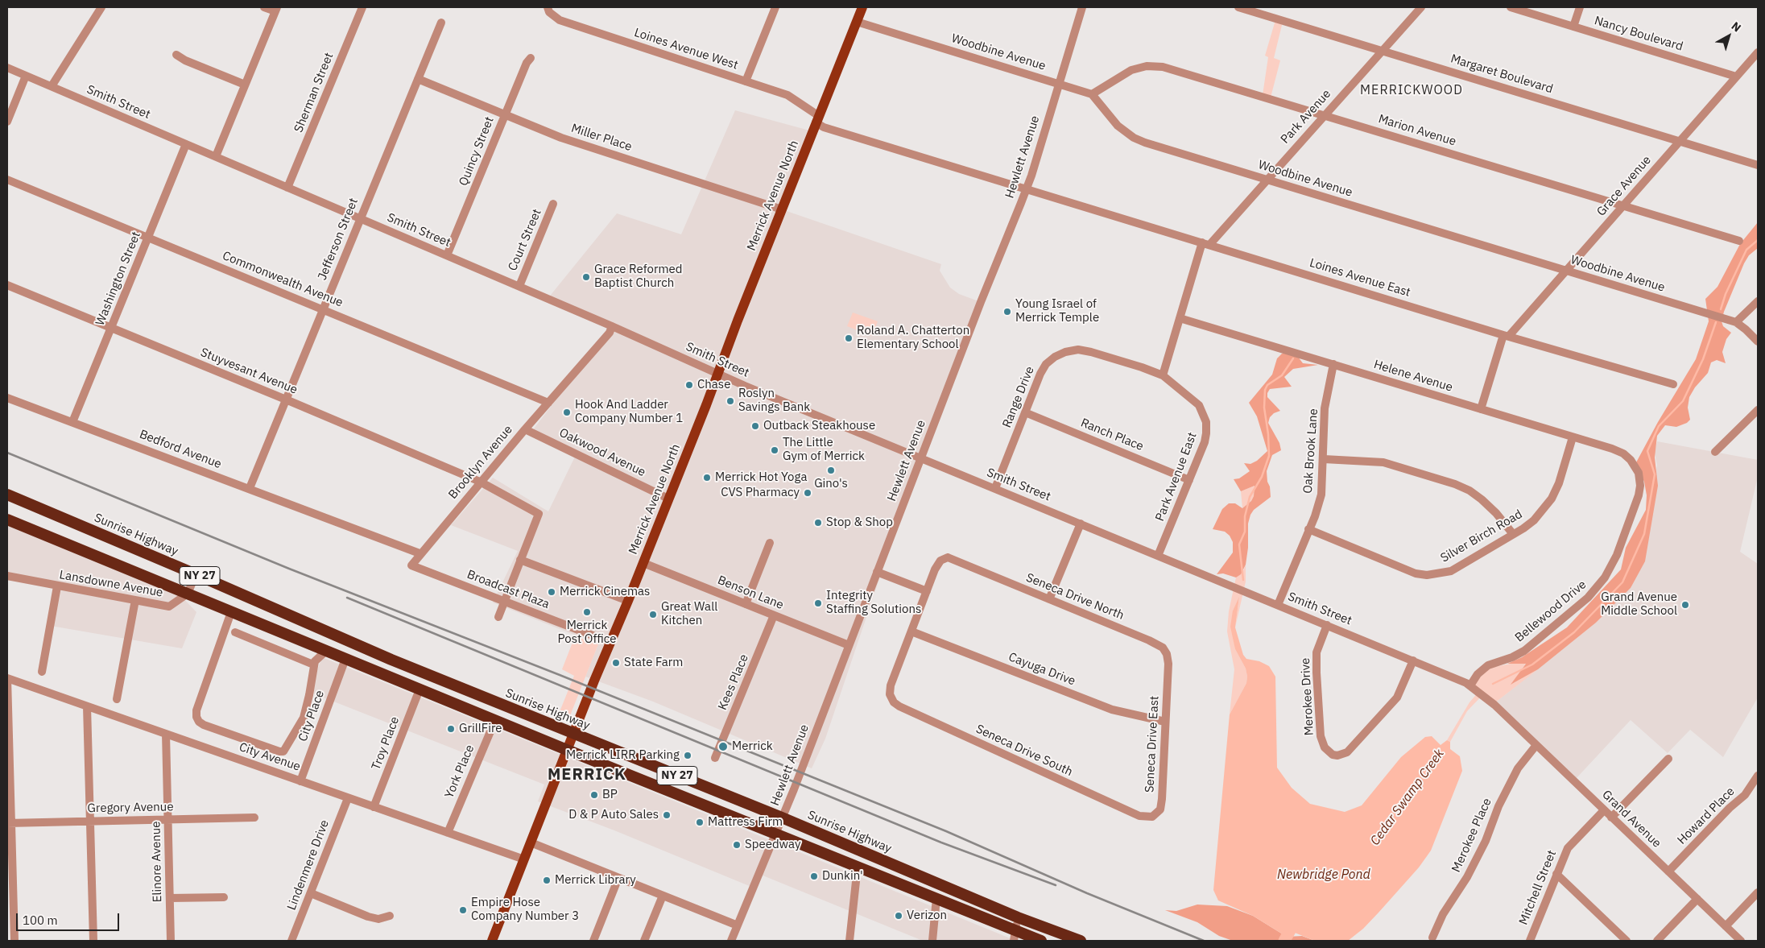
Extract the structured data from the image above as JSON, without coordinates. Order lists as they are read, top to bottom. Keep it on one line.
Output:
{"streets":{"highway":["Sunrise Highway","NY 27"],"main road":["Merrick Avenue North"],"street":["Nancy Boulevard","Loines Avenue West","Woodbine Avenue","Margaret Boulevard","Sherman Street","Smith Street","Park Avenue","Marion Avenue","Miller Place","Quincy Street","Hewlett Avenue","Grace Avenue","Jefferson Street","Court Street","Loines Avenue East","Washington Street","Commonwealth Avenue","Stuyvesant Avenue","Helene Avenue","Range Drive","Ranch Place","Bedford Avenue","Oak Brook Lane","Oakwood Avenue","Brooklyn Avenue","Park Avenue East","Silver Birch Road","Lansdowne Avenue","Broadcast Plaza","Benson Lane","Seneca Drive North","Bellewood Drive","Cayuga Drive","Kees Place","Merokee Drive","City Place","Troy Place","Seneca Drive East","Seneca Drive South","City Avenue","York Place","Gregory Avenue","Howard Place","Grand Avenue","Merokee Place","Elinore Avenue","Lindenmere Drive","Mitchell Street"]},"crossings":[["Nancy Boulevard","Grace Avenue"],["Loines Avenue West","Hewlett Avenue"],["Loines Avenue West","Merrick Avenue North"],["Loines Avenue West","Loines Avenue East"],["Woodbine Avenue","Park Avenue"],["Woodbine Avenue","Marion Avenue"],["Woodbine Avenue","Hewlett Avenue"],["Woodbine Avenue","Grace Avenue"],["Woodbine Avenue","Merrick Avenue North"],["Margaret Boulevard","Park Avenue"],["Margaret Boulevard","Grace Avenue"],["Sherman Street","Smith Street"],["Smith Street","Quincy Street"],["Smith Street","Hewlett Avenue"],["Smith Street","Merrick Avenue North"],["Smith Street","Jefferson Street"],["Smith Street","Court Street"],["Smith Street","Washington Street"],["Smith Street","Range Drive"],["Smith Street","Oak Brook Lane"],["Smith Street","Brooklyn Avenue"],["Smith Street","Park Avenue East"],["Smith Street","Bellewood Drive"],["Smith Street","Merokee Drive"],["Smith Street","Grand Avenue"],["Park Avenue","Marion Avenue"],["Park Avenue","Loines Avenue East"],["Park Avenue","Helene Avenue"],["Park Avenue","Range Drive"],["Park Avenue","Park Avenue East"],["Marion Avenue","Grace Avenue"],["Miller Place","Quincy Street"],["Miller Place","Merrick Avenue North"],["Miller Place","Jefferson Street"],["Hewlett Avenue","Loines Avenue East"],["Hewlett Avenue","Sunrise Highway"],["Hewlett Avenue","NY 27"],["Hewlett Avenue","Benson Lane"],["Grace Avenue","Loines Avenue East"],["Grace Avenue","Helene Avenue"],["Merrick Avenue North","Oakwood Avenue"],["Merrick Avenue North","Sunrise Highway"],["Merrick Avenue North","NY 27"],["Merrick Avenue North","Broadcast Plaza"],["Merrick Avenue North","Benson Lane"],["Merrick Avenue North","City Avenue"],["Jefferson Street","Commonwealth Avenue"],["Jefferson Street","Stuyvesant Avenue"],["Jefferson Street","Bedford Avenue"],["Washington Street","Commonwealth Avenue"],["Washington Street","Stuyvesant Avenue"],["Washington Street","Bedford Avenue"],["Commonwealth Avenue","Brooklyn Avenue"],["Stuyvesant Avenue","Brooklyn Avenue"],["Helene Avenue","Oak Brook Lane"],["Helene Avenue","Silver Birch Road"],["Helene Avenue","Bellewood Drive"],["Range Drive","Ranch Place"],["Range Drive","Park Avenue East"],["Ranch Place","Park Avenue East"],["Bedford Avenue","Brooklyn Avenue"],["Bedford Avenue","Broadcast Plaza"],["Oak Brook Lane","Silver Birch Road"],["Oakwood Avenue","Brooklyn Avenue"],["Brooklyn Avenue","Broadcast Plaza"],["NY 27","Lansdowne Avenue"],["NY 27","City Place"],["NY 27","Troy Place"],["NY 27","York Place"],["Benson Lane","Kees Place"],["Seneca Drive North","Cayuga Drive"],["Seneca Drive North","Seneca Drive East"],["Seneca Drive North","Seneca Drive South"],["Cayuga Drive","Seneca Drive East"],["City Place","City Avenue"],["Troy Place","City Avenue"],["Seneca Drive East","Seneca Drive South"],["City Avenue","York Place"],["City Avenue","Elinore Avenue"],["City Avenue","Lindenmere Drive"],["Gregory Avenue","Elinore Avenue"],["Howard Place","Grand Avenue"],["Grand Avenue","Merokee Place"],["Grand Avenue","Mitchell Street"]],"districts":["MERRICKWOOD","MERRICK"],"water":["Cedar Swamp Creek","Newbridge Pond"],"places":["Grace Reformed Baptist Church","Young Israel of Merrick Temple","Roland A. Chatterton Elementary School","Chase","Roslyn Savings Bank","Hook And Ladder Company Number 1","Outback Steakhouse","The Little Gym of Merrick","Gino's","Merrick Hot Yoga","CVS Pharmacy","Stop & Shop","Merrick Cinemas","Integrity Staffing Solutions","Grand Avenue Middle School","Merrick Post Office","Great Wall Kitchen","State Farm","GrillFire","Merrick","Merrick LIRR Parking","BP","D & P Auto Sales","Mattress Firm","Speedway","Dunkin'","Merrick Library","Empire Hose Company Number 3","Verizon"],"scale_bar":"100 m","north":"top right"}
